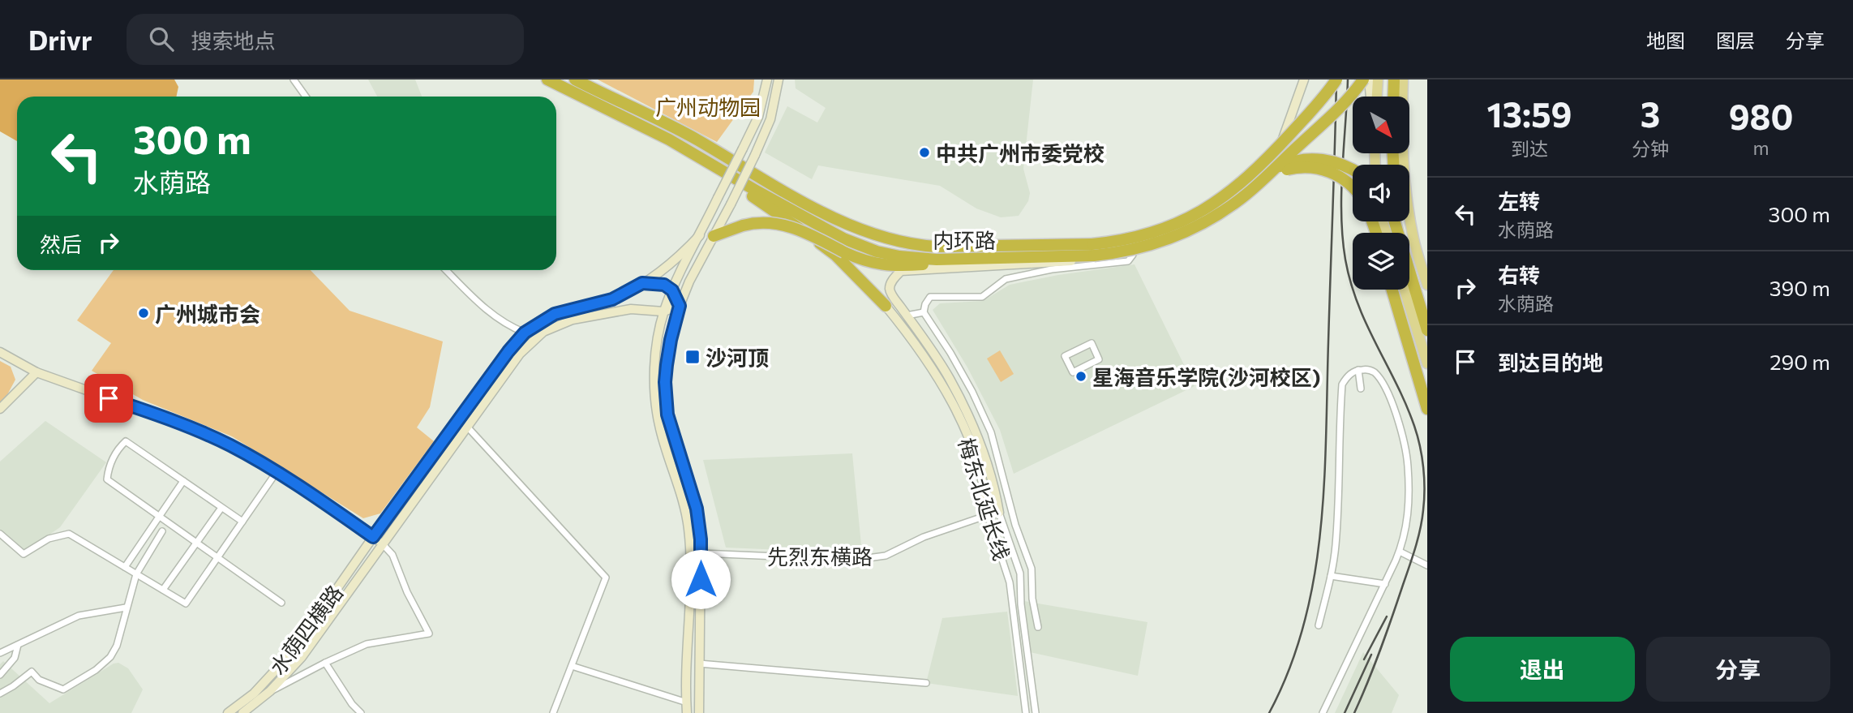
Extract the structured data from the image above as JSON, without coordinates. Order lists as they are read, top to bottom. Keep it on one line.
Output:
{"streets":{"highway":["内环路"],"street":["梅东北延长线","先烈东横路","水荫四横路"]},"crossings":[["梅东北延长线","先烈东横路"]],"parks":["广州动物园"],"places":{"other":["中共广州市委党校","广州城市会","星海音乐学院(沙河校区)"],"transit":["沙河顶"]},"north":"bottom right","page":{"header":"Drivr","search":"搜索地点","nav":["地图","图层","分享"],"eta":["13:59","到达","3","分钟","980","m"],"turn":["300 m","水荫路"],"list":[{"name":"左转","note":"水荫路","value":"300 m"},{"name":"右转","note":"水荫路","value":"390 m"},{"name":"到达目的地","value":"290 m"}],"then":"然后","buttons":["退出","分享"]}}
